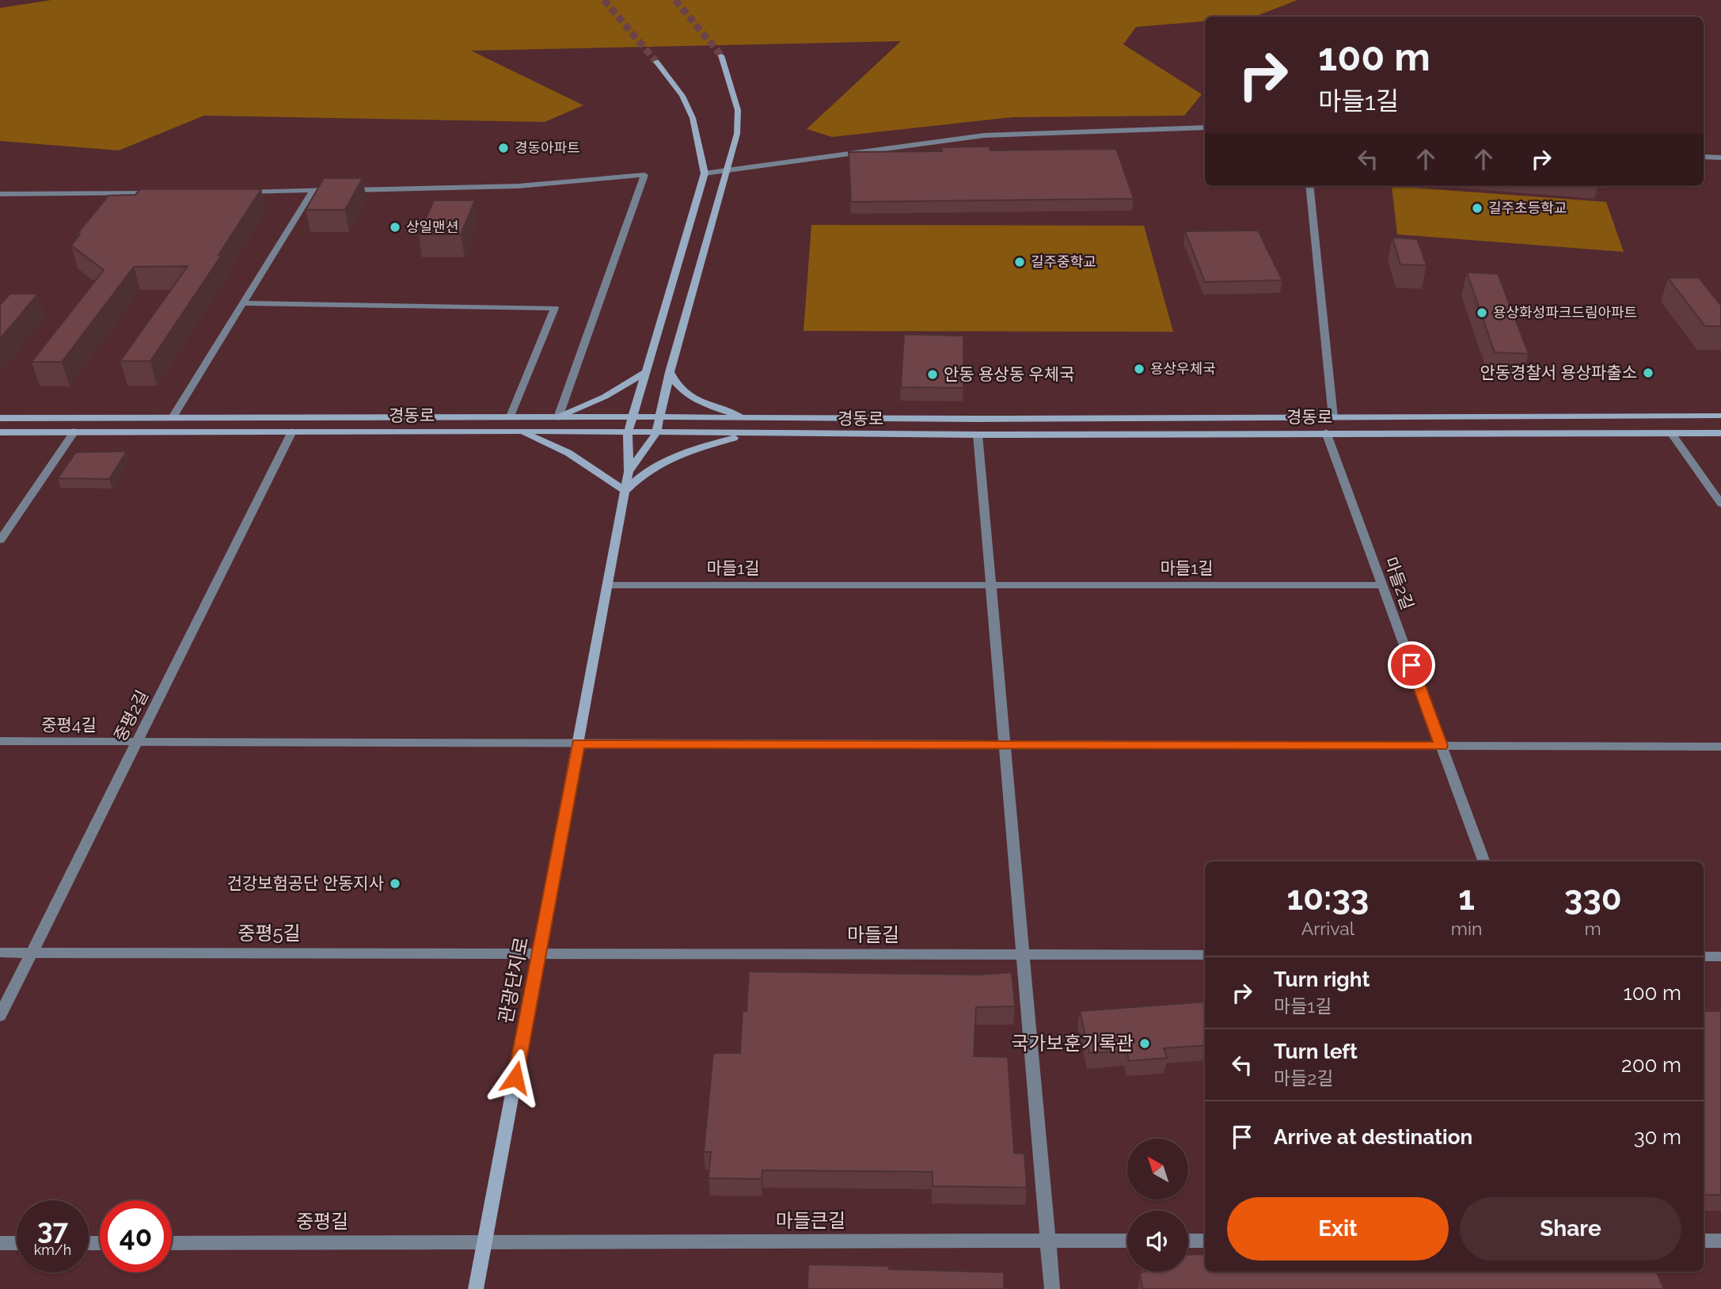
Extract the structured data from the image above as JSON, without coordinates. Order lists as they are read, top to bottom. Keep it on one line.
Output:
{"streets":{"street":["경동로","마들1길","마들2길","중평2길","중평4길","중평5길","마들길","관광단지로","마들큰길","중평길"]},"crossings":[["경동로","마들2길"],["경동로","중평2길"],["경동로","관광단지로"],["마들1길","마들2길"],["마들1길","관광단지로"],["중평2길","중평4길"],["중평2길","중평5길"],["중평4길","관광단지로"],["중평5길","마들길"],["중평5길","관광단지로"],["마들길","관광단지로"],["관광단지로","마들큰길"],["관광단지로","중평길"],["마들큰길","중평길"]],"places":["경동아파트","길주초등학교","상일맨션","길주중학교","용상화성파크드림아파트","용상우체국","안동경찰서 용상파출소","안동 용상동 우체국","건강보험공단 안동지사","국가보훈기록관"],"north":"top left","page":{"turn":["100 m","마들1길"],"eta":["10:33","Arrival","1","min","330","m"],"list":[{"name":"Turn right","note":"마들1길","value":"100 m"},{"name":"Turn left","note":"마들2길","value":"200 m"},{"name":"Arrive at destination","value":"30 m"}],"buttons":["Exit","Share"],"speed":"37 km/h","limit":"40"}}
